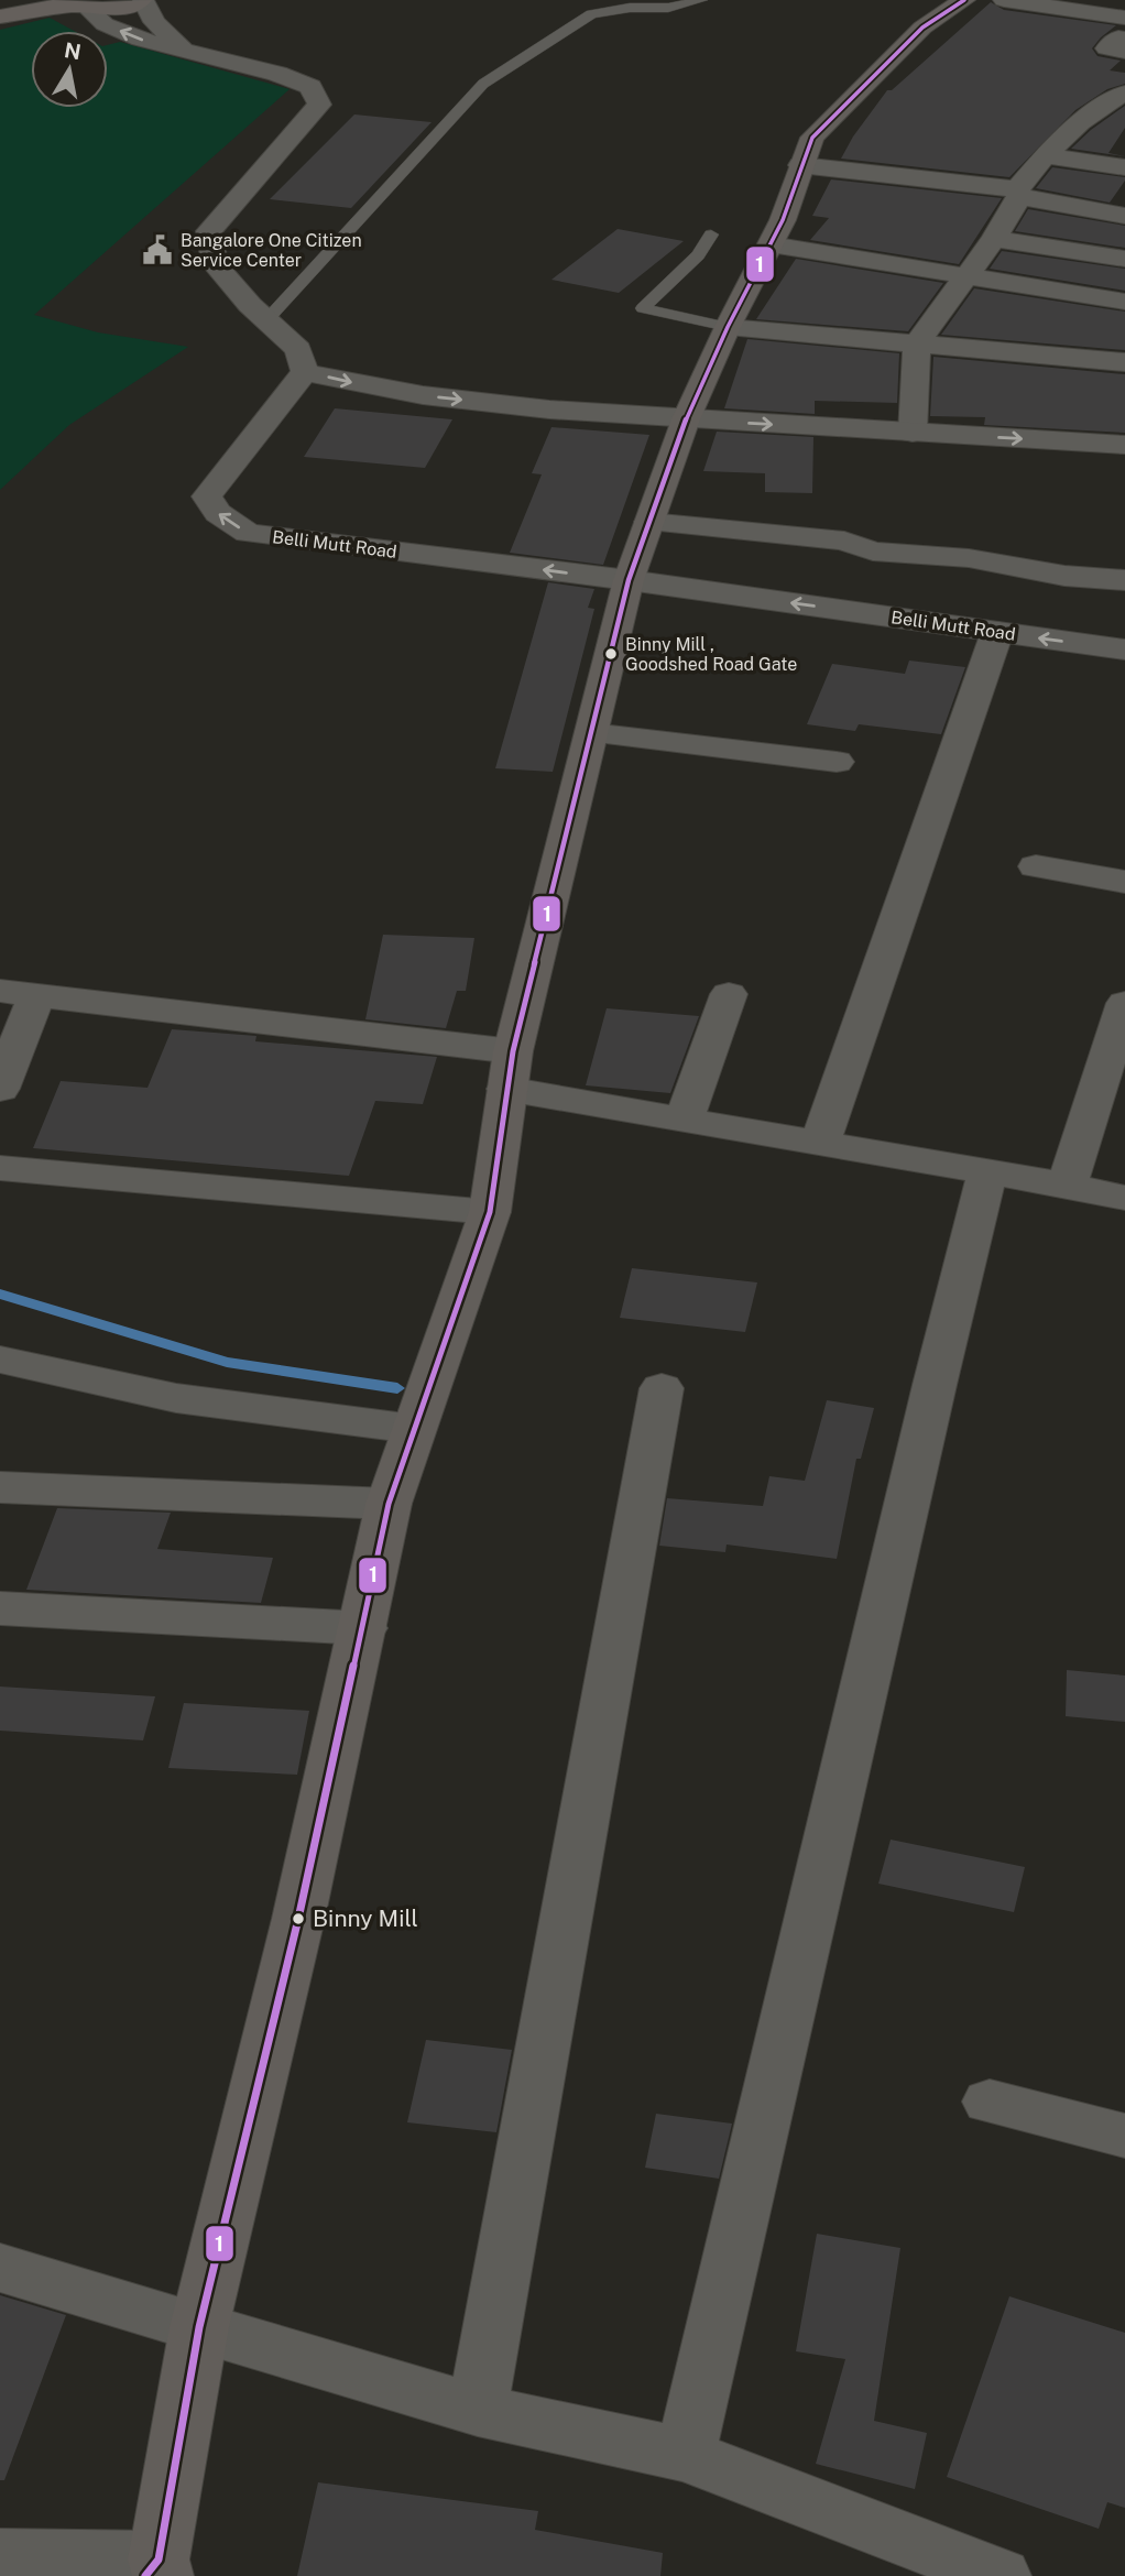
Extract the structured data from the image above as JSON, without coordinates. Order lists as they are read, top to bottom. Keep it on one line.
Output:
{"streets":{"street":["Belli Mutt Road"]},"places":{"public building":["Bangalore One Citizen Service Center"],"other":["Binny Mill , Goodshed Road Gate","Binny Mill"]},"lines":["transit line 1"],"north":"top"}
